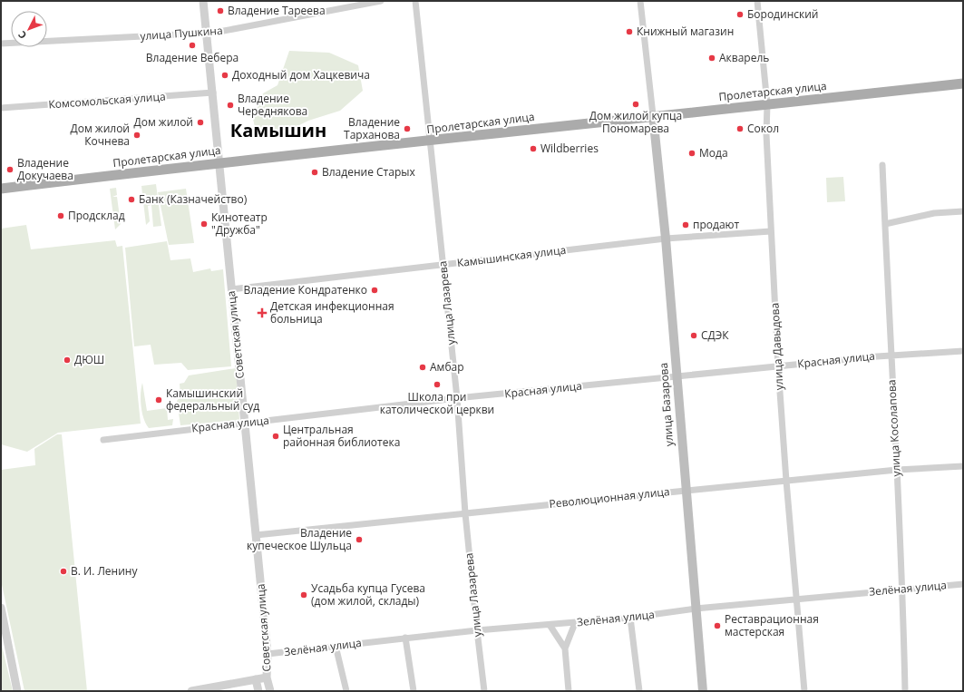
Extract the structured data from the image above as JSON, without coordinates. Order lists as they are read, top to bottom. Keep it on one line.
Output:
{"streets":{"main road":["Пролетарская улица","улица Базарова"],"street":["улица Пушкина","Комсомольская улица","Камышинская улица","улица Лазарева","Советская улица","улица Давыдова","Красная улица","улица Косолапова","Революционная улица","Зелёная улица"]},"crossings":[["улица Пушкина","Советская улица"],["Пролетарская улица","улица Лазарева"],["Пролетарская улица","Советская улица"],["Пролетарская улица","улица Давыдова"],["Пролетарская улица","улица Базарова"],["Комсомольская улица","Советская улица"],["Камышинская улица","улица Лазарева"],["Камышинская улица","Советская улица"],["Камышинская улица","улица Давыдова"],["Камышинская улица","улица Базарова"],["улица Лазарева","Красная улица"],["улица Лазарева","Революционная улица"],["улица Лазарева","Зелёная улица"],["Советская улица","Красная улица"],["Советская улица","Революционная улица"],["Советская улица","Зелёная улица"],["улица Давыдова","Красная улица"],["улица Давыдова","Революционная улица"],["улица Давыдова","Зелёная улица"],["Красная улица","улица Базарова"],["Красная улица","улица Косолапова"],["улица Базарова","Революционная улица"],["улица Базарова","Зелёная улица"],["улица Косолапова","Революционная улица"],["улица Косолапова","Зелёная улица"]],"districts":["Камышин"],"places":{"other":["Владение Тареева","Бородинский","Книжный магазин","Владение Вебера","Акварель","Доходный дом Хацкевича","Дом жилой купца Пономарева","Владение Череднякова","Дом жилой","Владение Тарханова","Сокол","Дом жилой Кочнева","Wildberries","Мода","Владение Докучаева","Владение Старых","Банк (Казначейство)","Продсклад","Кинотеатр \"Дружба\"","продают","Владение Кондратенко","СДЭК","ДЮШ","Амбар","Школа при католической церкви","Камышинский федеральный суд","Центральная районная библиотека","Владение купеческое Шульца","В. И. Ленину","Усадьба купца Гусева (дом жилой, склады)","Реставрационная мастерская"],"health":["Детская инфекционная больница"]},"north":"bottom left"}
